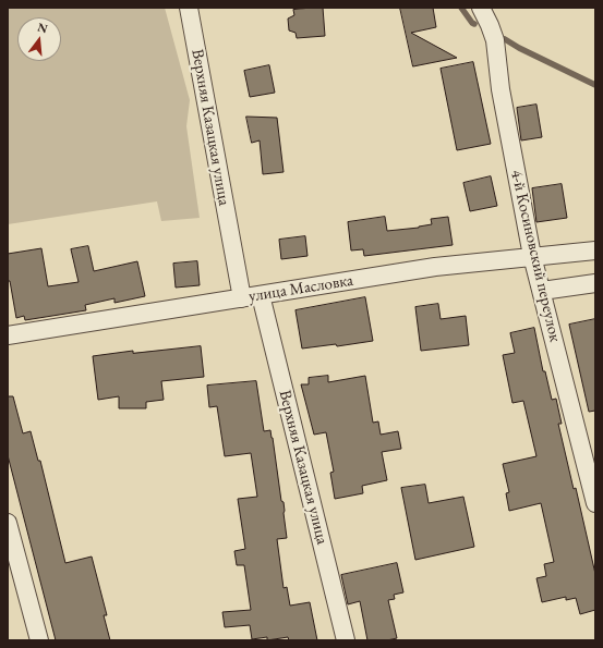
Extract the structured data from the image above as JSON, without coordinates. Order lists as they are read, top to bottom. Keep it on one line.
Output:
{"streets":{"street":["Верхняя Казацкая улица","4-й Косиновский переулок","улица Масловка"]},"crossings":[["Верхняя Казацкая улица","улица Масловка"],["4-й Косиновский переулок","улица Масловка"]],"north":"top"}
